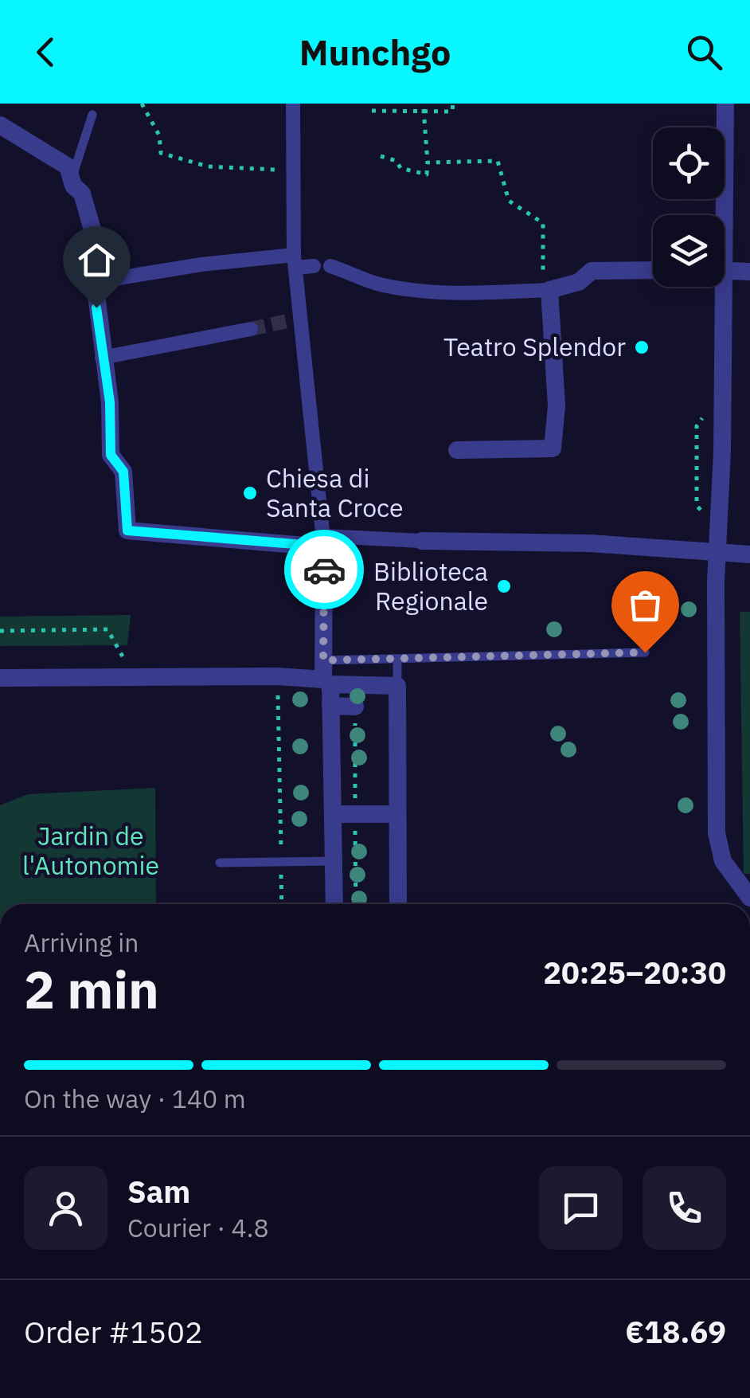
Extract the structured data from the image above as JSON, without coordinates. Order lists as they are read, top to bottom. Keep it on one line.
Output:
{"parks":["Jardin de l'Autonomie"],"places":["Teatro Splendor","Chiesa di Santa Croce","Biblioteca Regionale"],"page":{"header":"Munchgo","heading":["2 min","Arriving in","20:25–20:30"],"panel":["Sam","Courier · 4.8","Order #1502","€18.69"],"bar":"On the way · 140 m"}}
